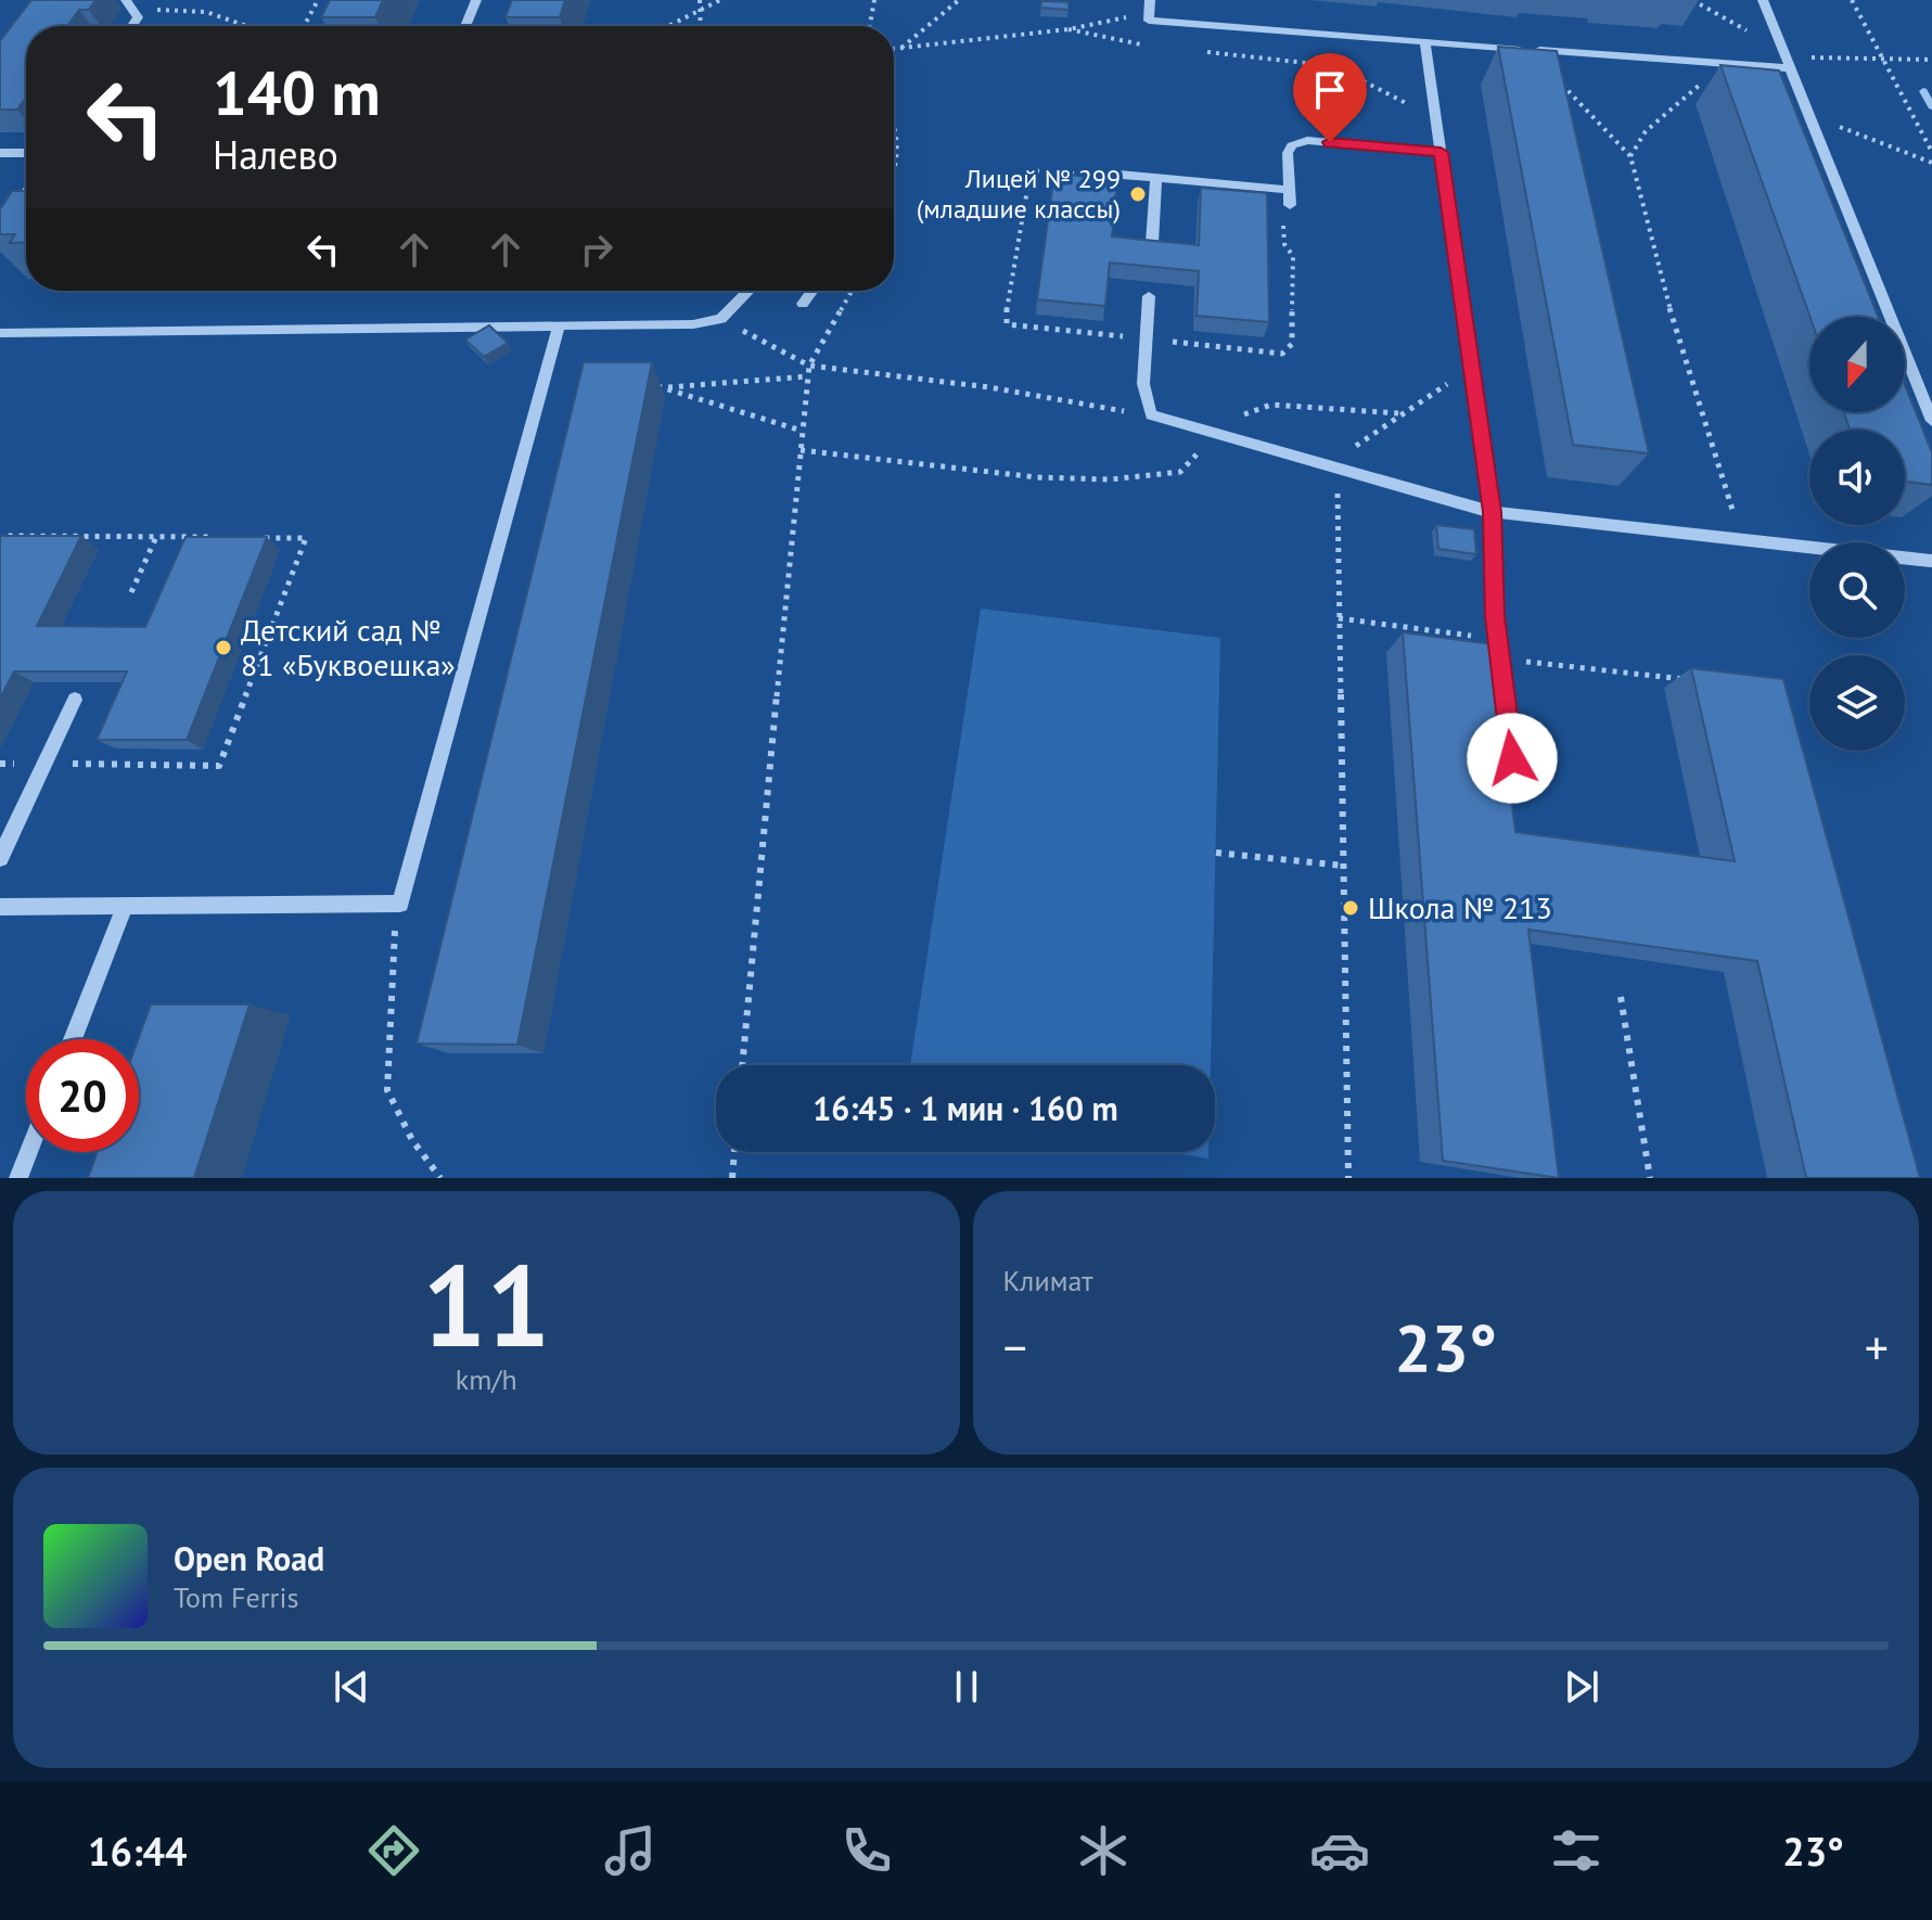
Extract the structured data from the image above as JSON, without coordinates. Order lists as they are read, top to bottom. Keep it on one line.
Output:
{"places":["Лицей № 299 (младшие классы)","Детский сад № 81 «Буквоешка»","Школа № 213"],"north":"bottom","page":{"turn":["140 m","Налево"],"limit":"20","trip":"16:45 · 1 мин · 160 m","tile":[["11","km/h"],"Климат"],"heat":["−","23°","+"],"song":["Open Road","Tom Ferris"],"tabs":["16:44","23°"]}}
